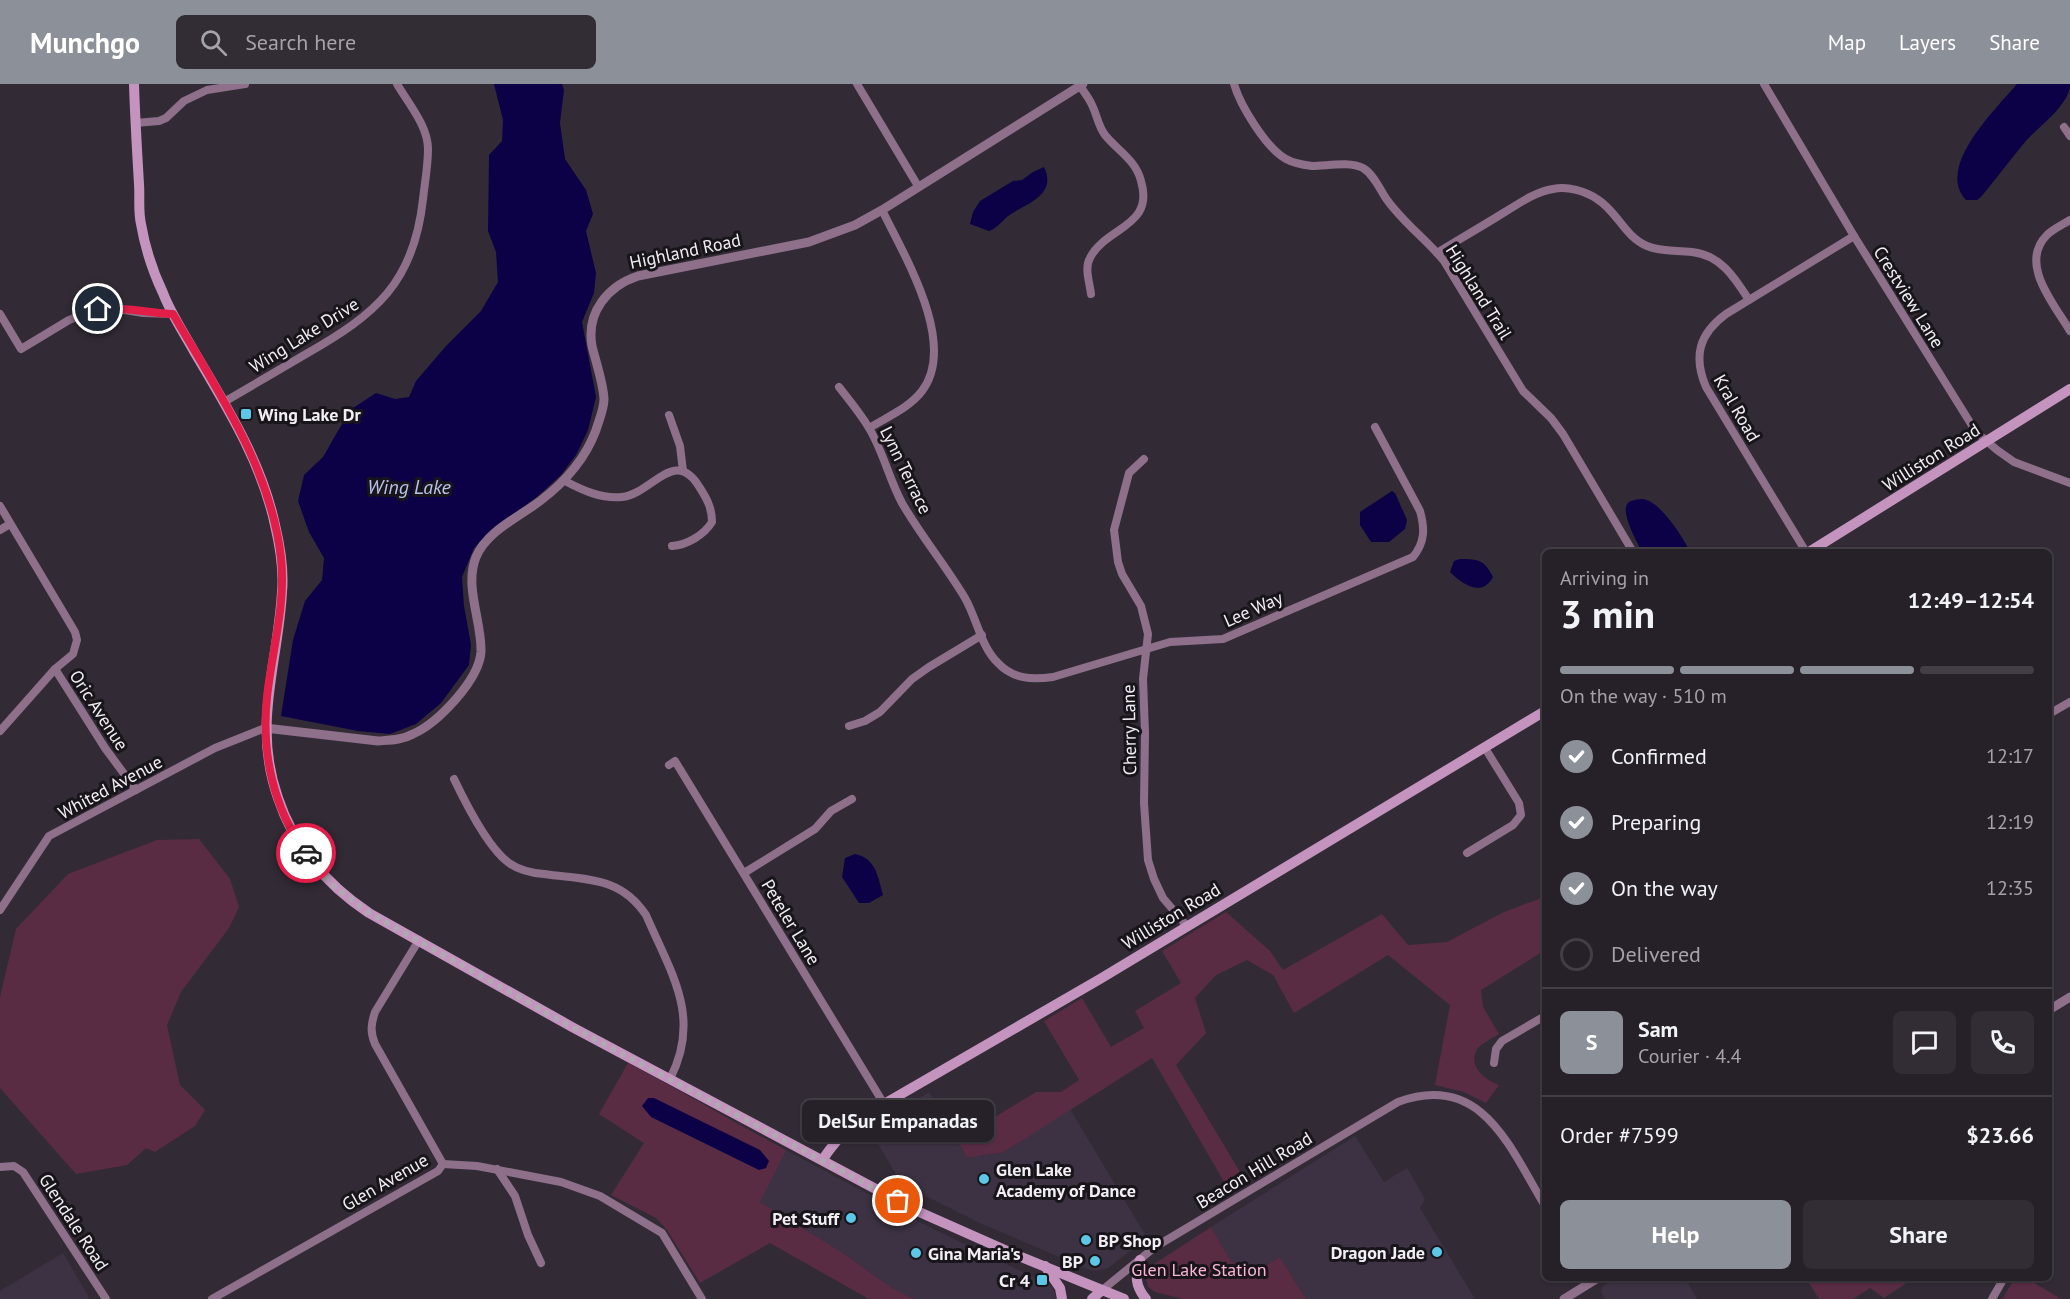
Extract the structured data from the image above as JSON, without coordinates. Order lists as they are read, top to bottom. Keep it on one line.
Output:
{"streets":{"main road":["Williston Road"],"street":["Highland Road","Highland Trail","Crestview Lane","Wing Lake Drive","Kral Road","Lynn Terrace","Lee Way","Oric Avenue","Cherry Lane","Whited Avenue","Peteler Lane","Beacon Hill Road","Glen Avenue","Glendale Road"]},"crossings":[["Highland Road","Whited Avenue"],["Crestview Lane","Kral Road"],["Crestview Lane","Williston Road"],["Williston Road","Cherry Lane"],["Williston Road","Peteler Lane"],["Lynn Terrace","Lee Way"],["Lee Way","Cherry Lane"],["Oric Avenue","Whited Avenue"]],"water":["Wing Lake"],"parks":["Glen Lake Station"],"places":{"transit":["Wing Lake Dr","Cr 4"],"other":["Glen Lake Academy of Dance","DelSur Empanadas","Pet Stuff","BP Shop","Dragon Jade","Gina Maria's","BP"]},"page":{"header":"Munchgo","search":"Search here","nav":["Map","Layers","Share"],"heading":["3 min","Arriving in","12:49–12:54"],"panel":["Sam","Courier · 4.4","Order #7599","$23.66"],"bar":"On the way · 510 m","list":[["Confirmed","12:17"],["Preparing","12:19"],["On the way","12:35"],"Delivered"],"round":"S","bubble":"DelSur Empanadas","buttons":["Help","Share"]}}
